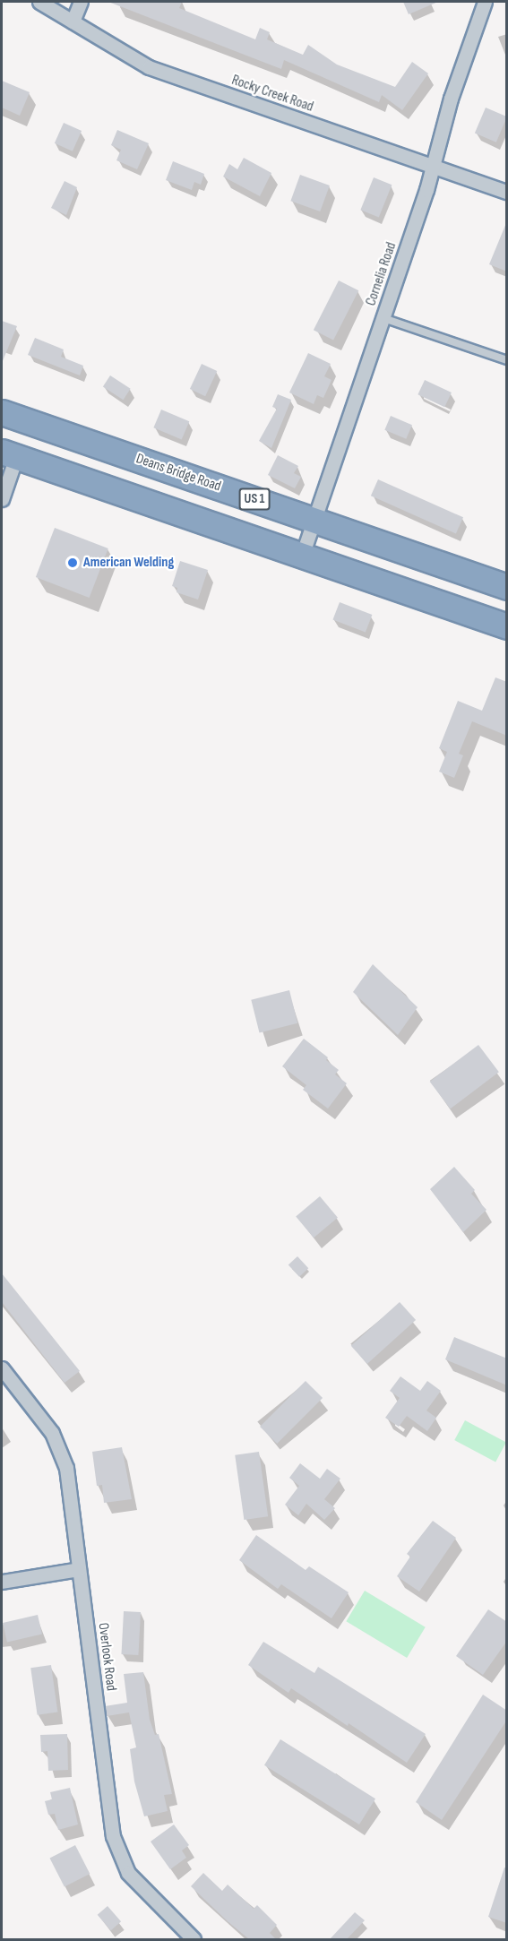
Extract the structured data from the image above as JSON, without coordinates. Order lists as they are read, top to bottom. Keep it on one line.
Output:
{"streets":{"highway":["Deans Bridge Road","US 1"],"street":["Rocky Creek Road","Cornelia Road","Overlook Road"]},"crossings":[["Rocky Creek Road","Cornelia Road"],["Cornelia Road","Deans Bridge Road"]],"places":["American Welding"]}
